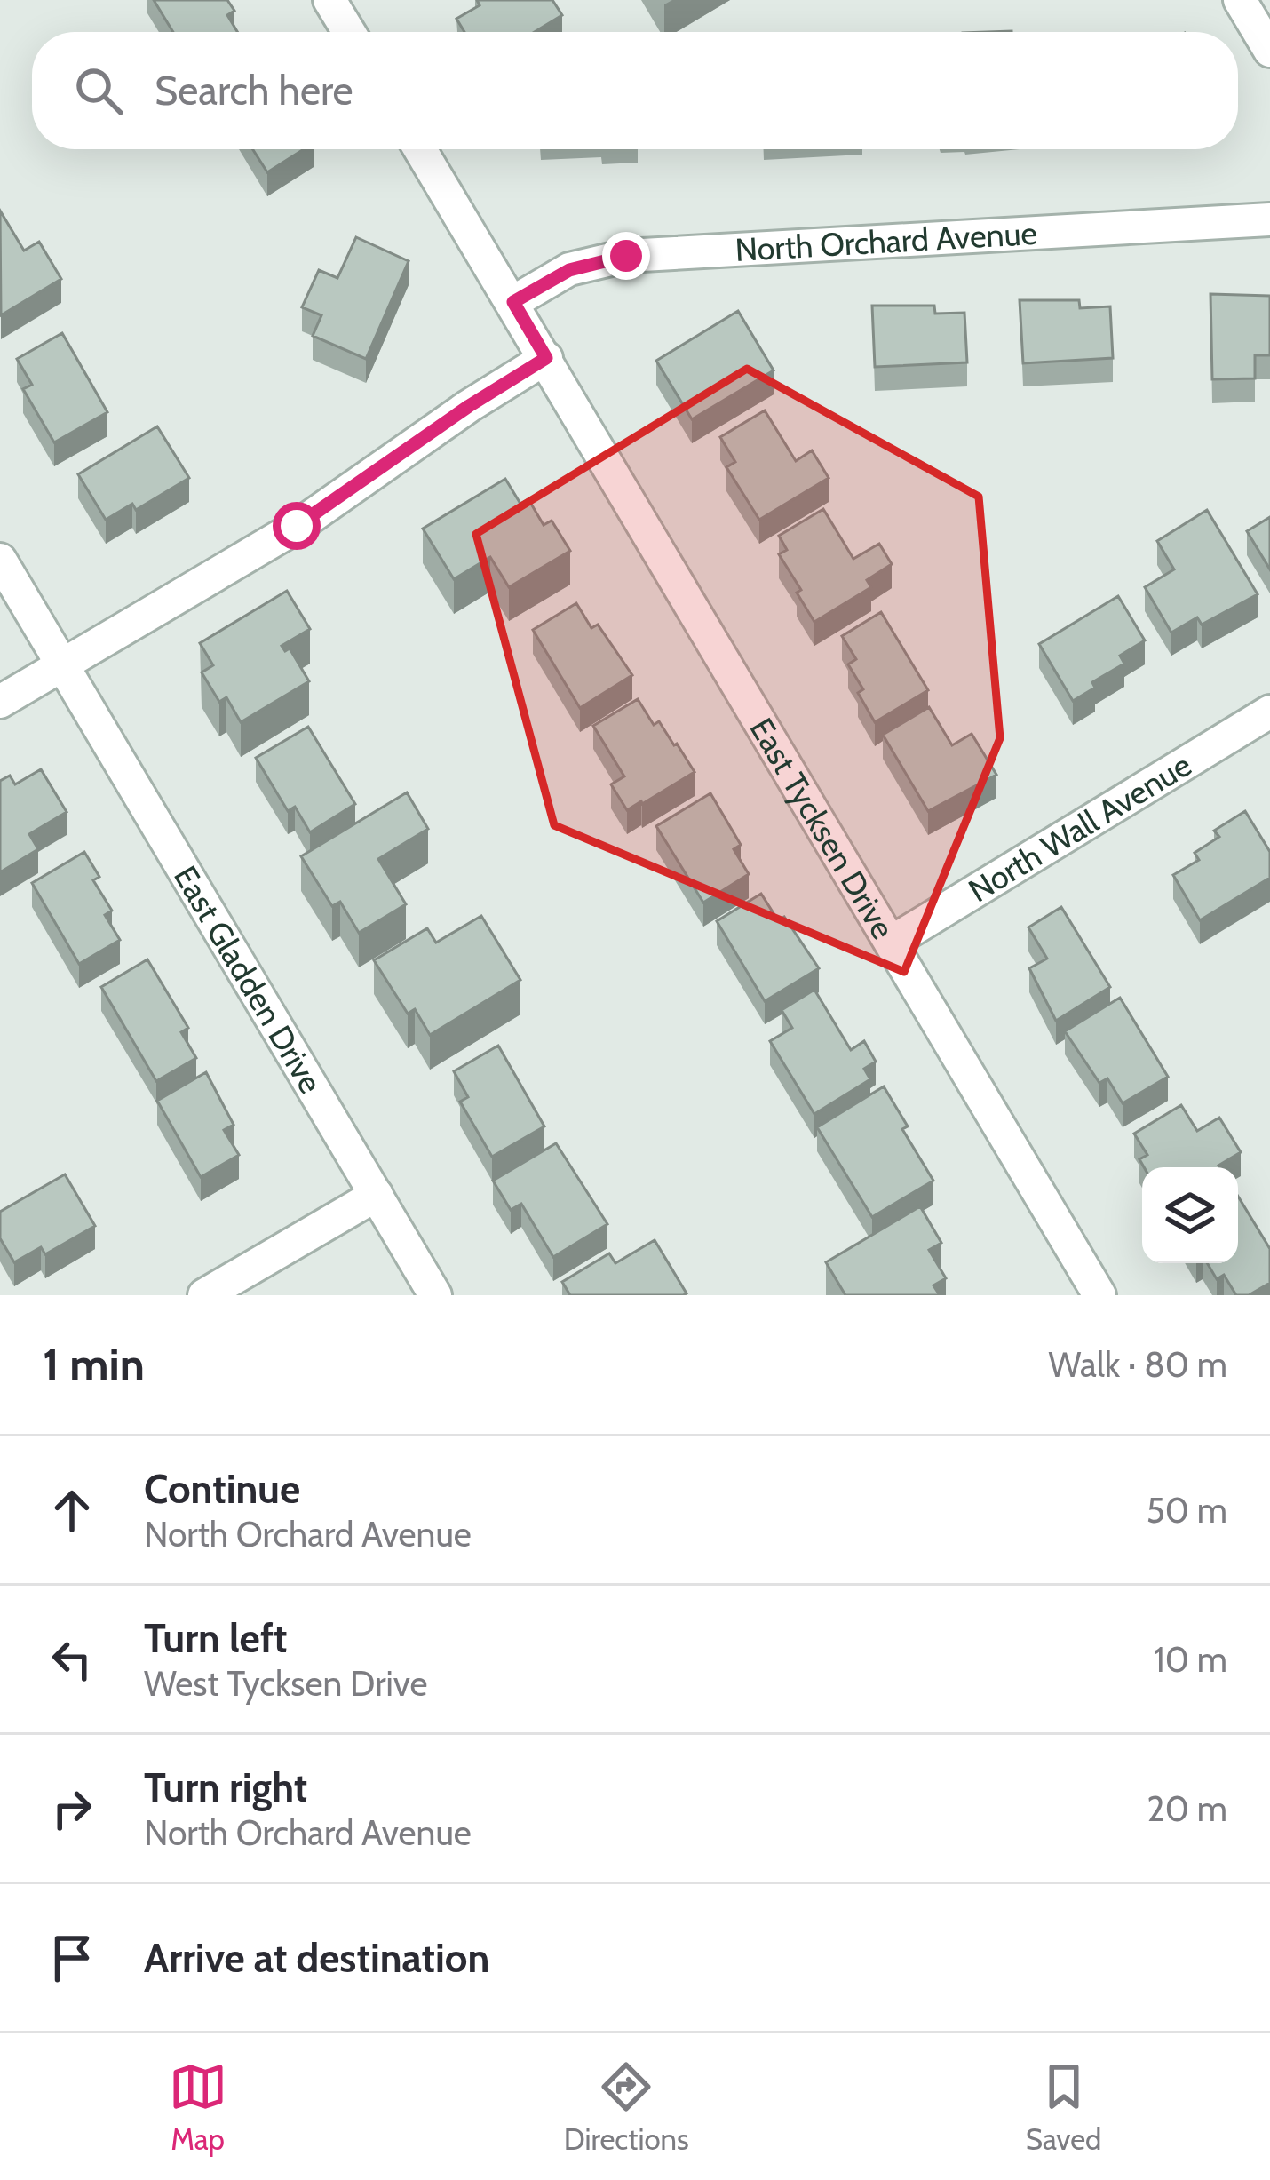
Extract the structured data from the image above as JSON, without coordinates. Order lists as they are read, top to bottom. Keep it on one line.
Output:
{"streets":{"street":["North Orchard Avenue","East Tycksen Drive","North Wall Avenue","East Gladden Drive"]},"crossings":[["North Orchard Avenue","East Tycksen Drive"],["East Tycksen Drive","North Wall Avenue"]],"page":{"search":"Search here","heading":["1 min","Walk · 80 m"],"list":[["Continue","North Orchard Avenue","50 m"],["Turn left","West Tycksen Drive","10 m"],["Turn right","North Orchard Avenue","20 m"],"Arrive at destination"],"nav":["Map","Directions","Saved"]}}
